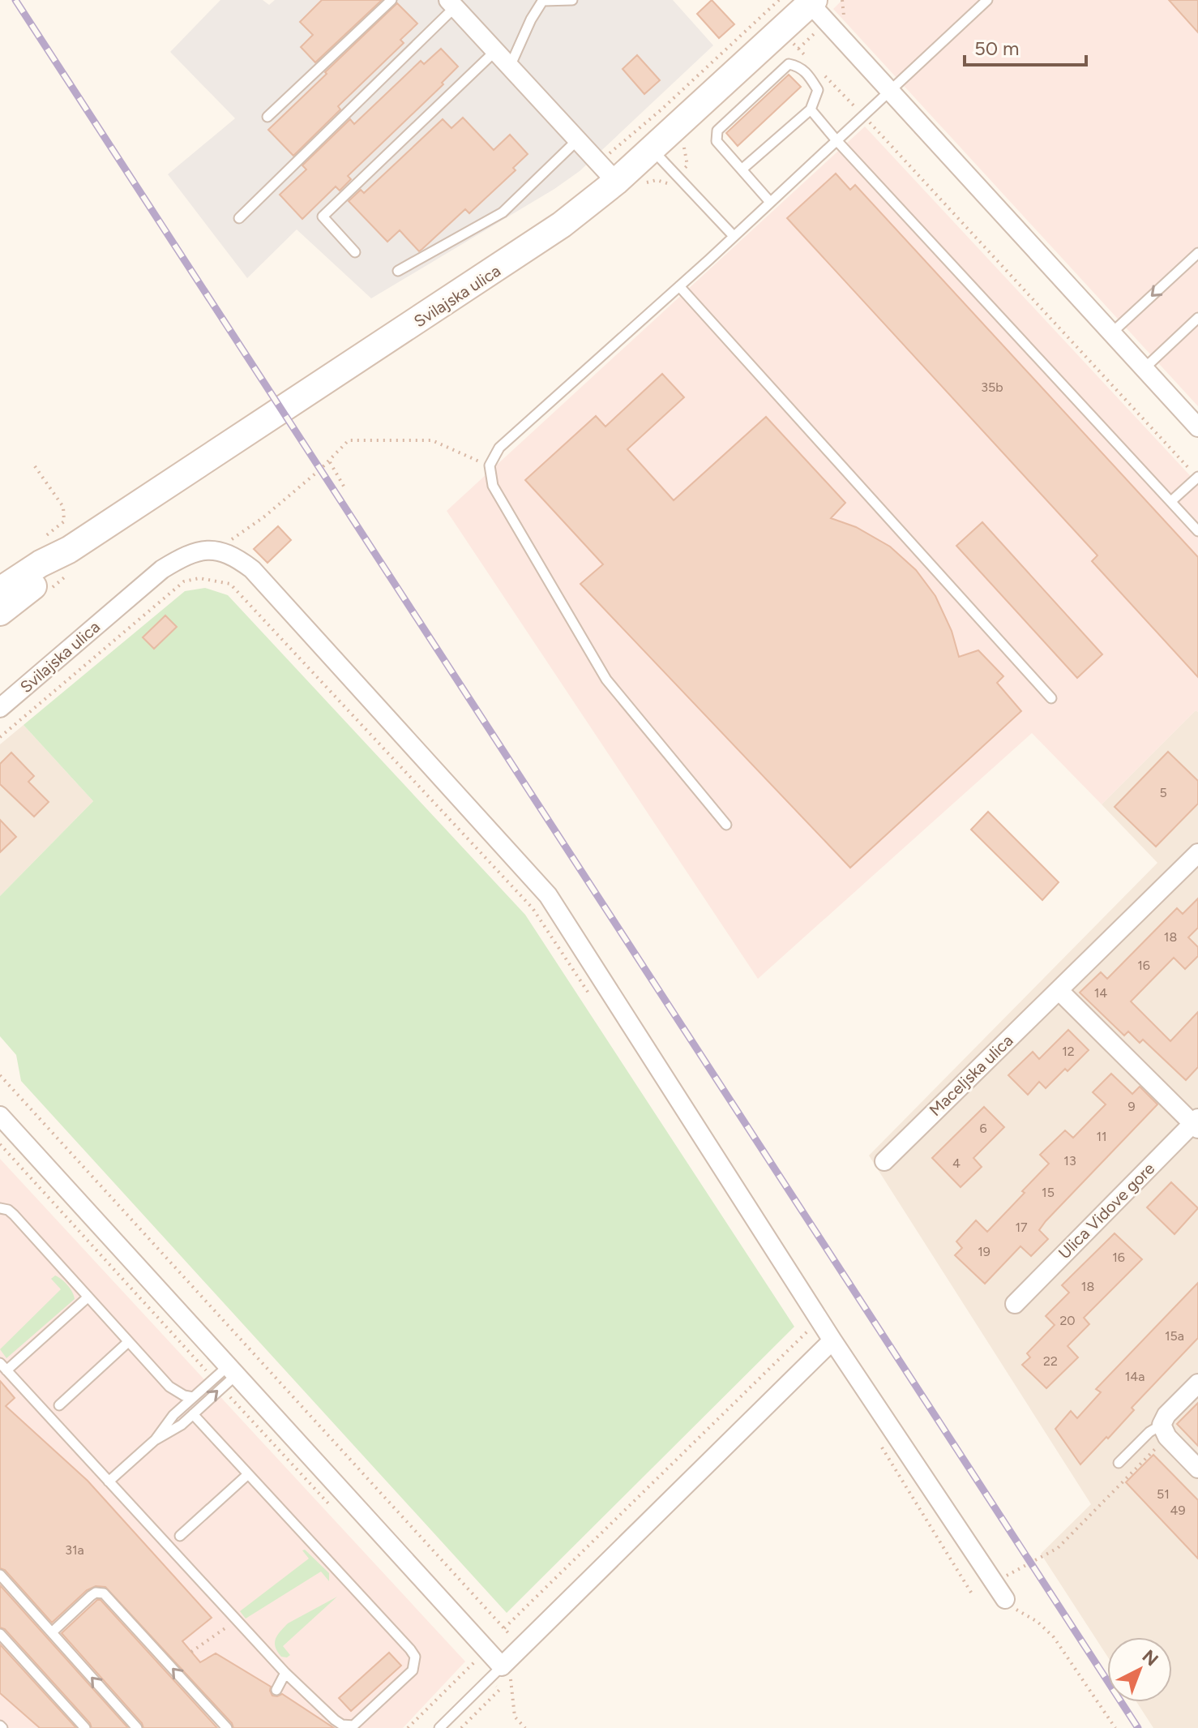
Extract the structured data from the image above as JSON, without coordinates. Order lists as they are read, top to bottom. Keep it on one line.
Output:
{"streets":{"main road":["Svilajska ulica"],"street":["Maceljska ulica","Ulica Vidove gore"]},"house_numbers":["35b","5","18","16","14","12","9","6","11","13","4","15","17","19","16","18","20","15a","22","14a","51","49","31a"],"scale_bar":"50 m","north":"top right"}
